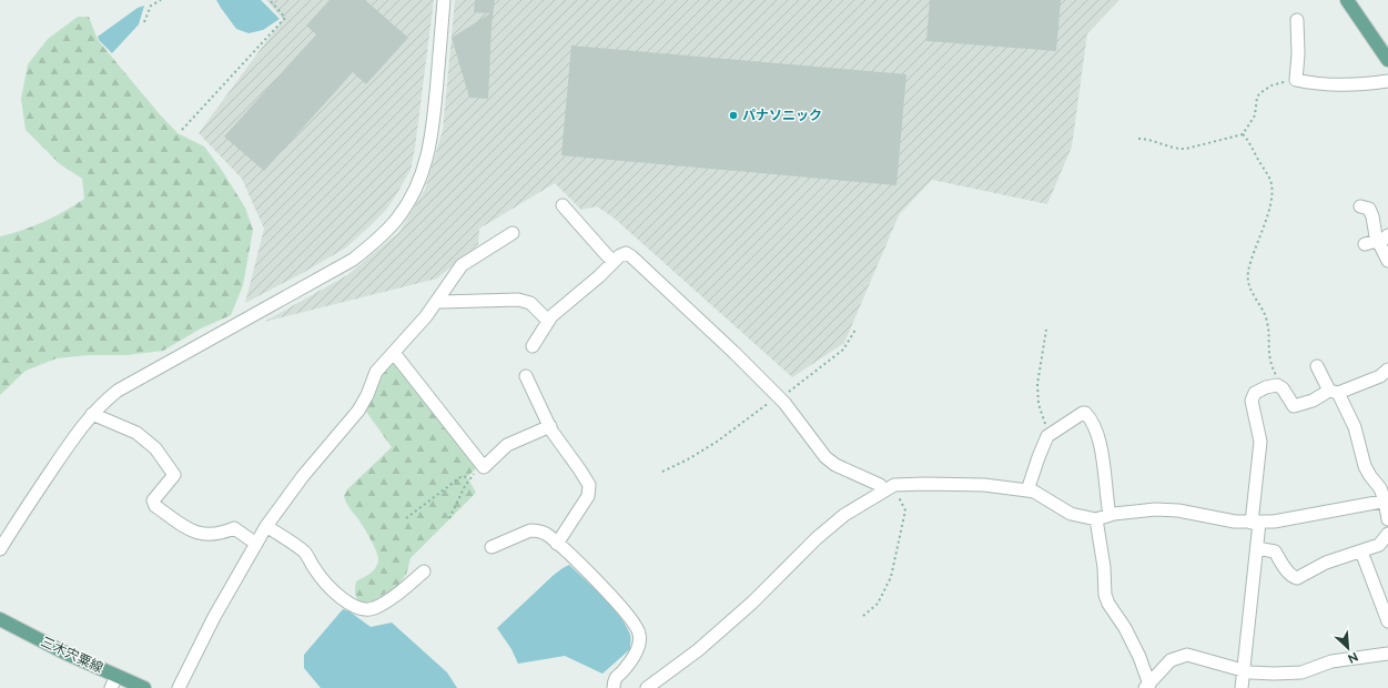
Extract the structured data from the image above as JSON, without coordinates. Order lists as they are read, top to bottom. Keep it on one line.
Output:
{"streets":{"main road":["三木宍粟線"]},"places":["パナソニック"],"north":"bottom right"}
